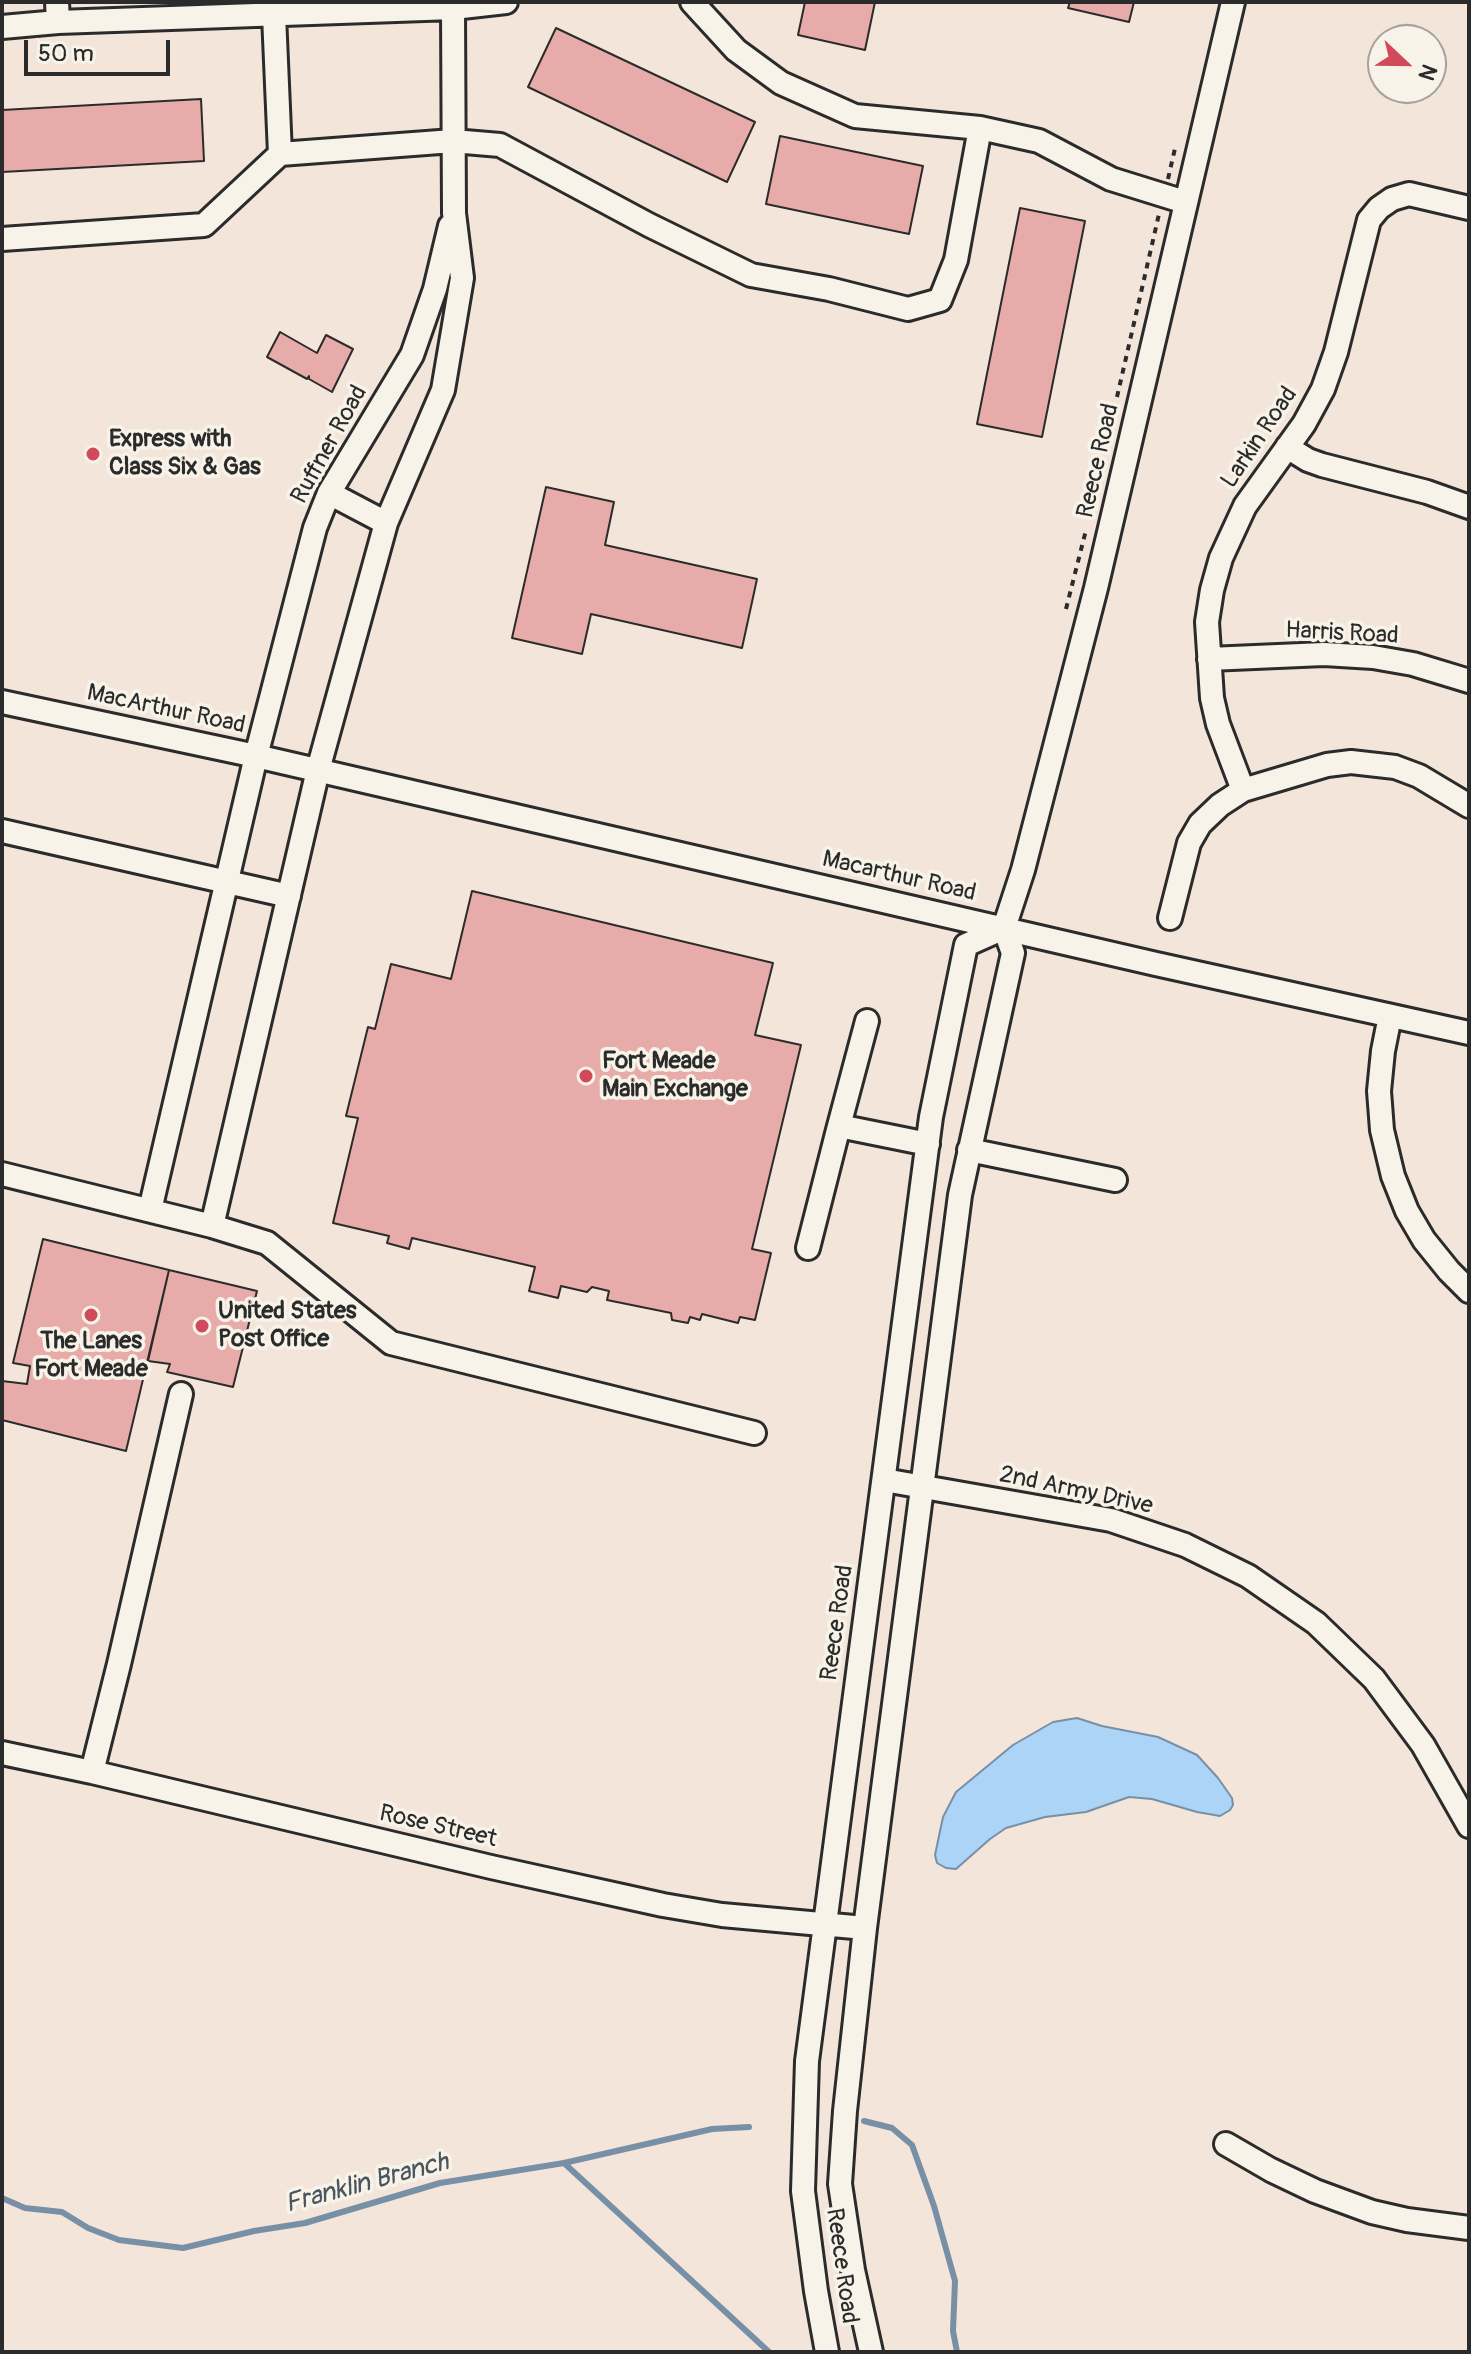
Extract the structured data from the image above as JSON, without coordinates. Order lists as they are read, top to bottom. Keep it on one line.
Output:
{"streets":{"street":["Larkin Road","Ruffner Road","Reece Road","Harris Road","MacArthur Road","Macarthur Road","2nd Army Drive","Rose Street"]},"crossings":[["Larkin Road","Harris Road"],["Ruffner Road","MacArthur Road"],["Ruffner Road","Macarthur Road"],["Reece Road","Macarthur Road"],["Reece Road","2nd Army Drive"],["Reece Road","Rose Street"],["MacArthur Road","Macarthur Road"]],"water":["Franklin Branch"],"places":["Express with Class Six & Gas","Fort Meade Main Exchange","The Lanes Fort Meade","United States Post Office"],"scale_bar":"50 m","north":"right"}
